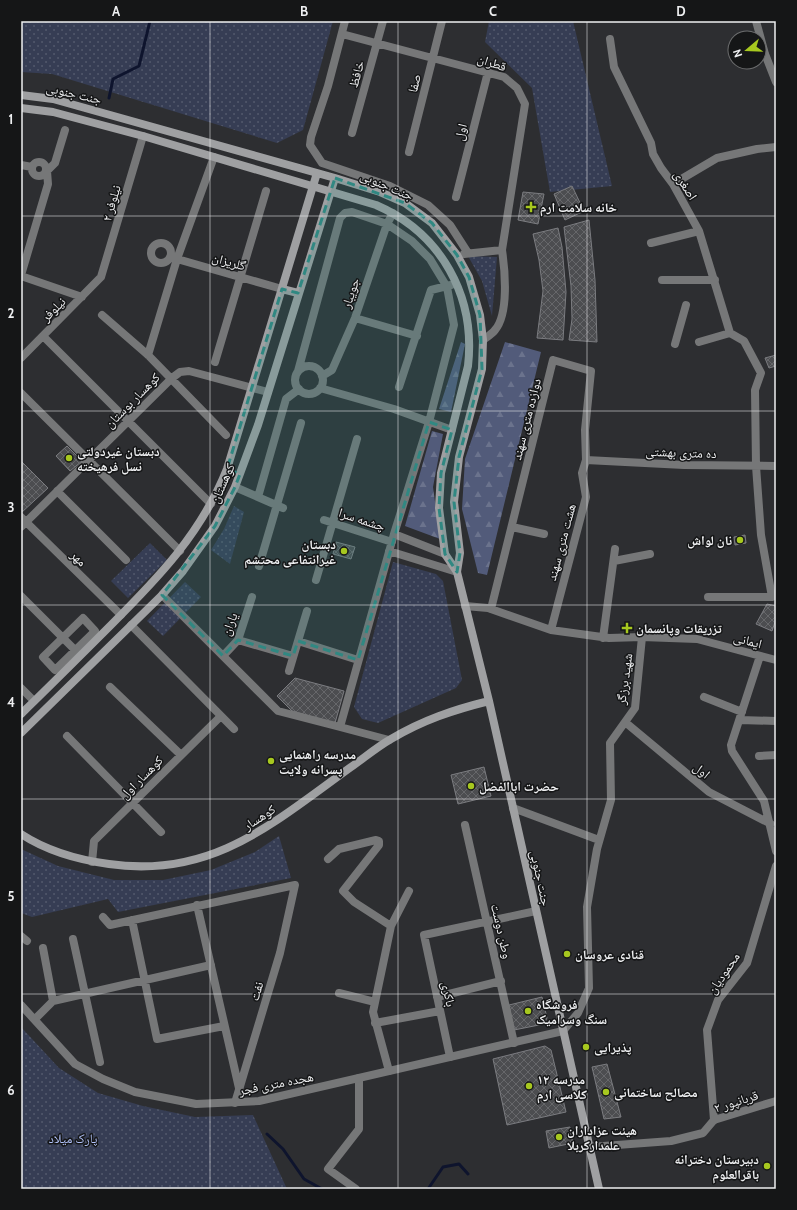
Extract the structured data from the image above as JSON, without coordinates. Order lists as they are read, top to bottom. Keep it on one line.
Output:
{"streets":{"main road":["جنت جنوبی","کوهستان","کوهسار"],"street":["قطران","خافظ","صفا","اول","اصغری","نیلوفر ۲","گلریزان","جویبار","نیلوفر","کوهسار بوستان","دوازده متری سهند","ده متری بهشتی","چشمه‌ سرا","هشت متری سهند","مهر","یاران","ایمانی","شهید برزگر","کوهسار اول","وطن دوست","محمودیان","نفت","باکری","هجده متری فجر","قربانپور ۲"]},"crossings":[["قطران","خافظ"],["قطران","صفا"],["قطران","جنت جنوبی"],["قطران","اول"],["جنت جنوبی","نیلوفر ۲"],["جنت جنوبی","جویبار"],["جنت جنوبی","کوهستان"],["جنت جنوبی","چشمه‌ سرا"],["جنت جنوبی","شهید برزگر"],["جنت جنوبی","کوهسار"],["جنت جنوبی","هجده متری فجر"],["جنت جنوبی","قربانپور ۲"],["اول","شهید برزگر"],["نیلوفر ۲","نیلوفر"],["گلریزان","کوهستان"],["کوهسار بوستان","کوهستان"],["کوهسار بوستان","مهر"],["دوازده متری سهند","ده متری بهشتی"],["دوازده متری سهند","هشت متری سهند"],["دوازده متری سهند","شهید برزگر"],["ده متری بهشتی","هشت متری سهند"],["کوهستان","مهر"],["هشت متری سهند","شهید برزگر"],["ایمانی","شهید برزگر"],["شهید برزگر","هجده متری فجر"],["کوهسار اول","کوهسار"],["وطن دوست","باکری"],["وطن دوست","هجده متری فجر"],["محمودیان","قربانپور ۲"],["نفت","هجده متری فجر"],["باکری","هجده متری فجر"]],"parks":["پارک میلاد"],"places":{"health":["خانه سلامت ارم","تزریقات وپانسمان"],"other":["دبستان غیردولتی نسل فرهیخته","نان لواش","دبستان غیرانتفاعی محتشم","مدرسه راهنمایی پسرانه ولایت","حضرت اباالفضل","قنادی عروسان","فروشگاه سنگ وسرامیک","پذیرایی","مدرسه ۱۲ کلاسی ارم","مصالح ساختمانی","هیئت عزاداران علمدارکربلا","دبیرستان دخترانه باقرالعلوم"]},"north":"left","grid":{"columns":["A","B","C","D"],"rows":["1","2","3","4","5","6"]}}
